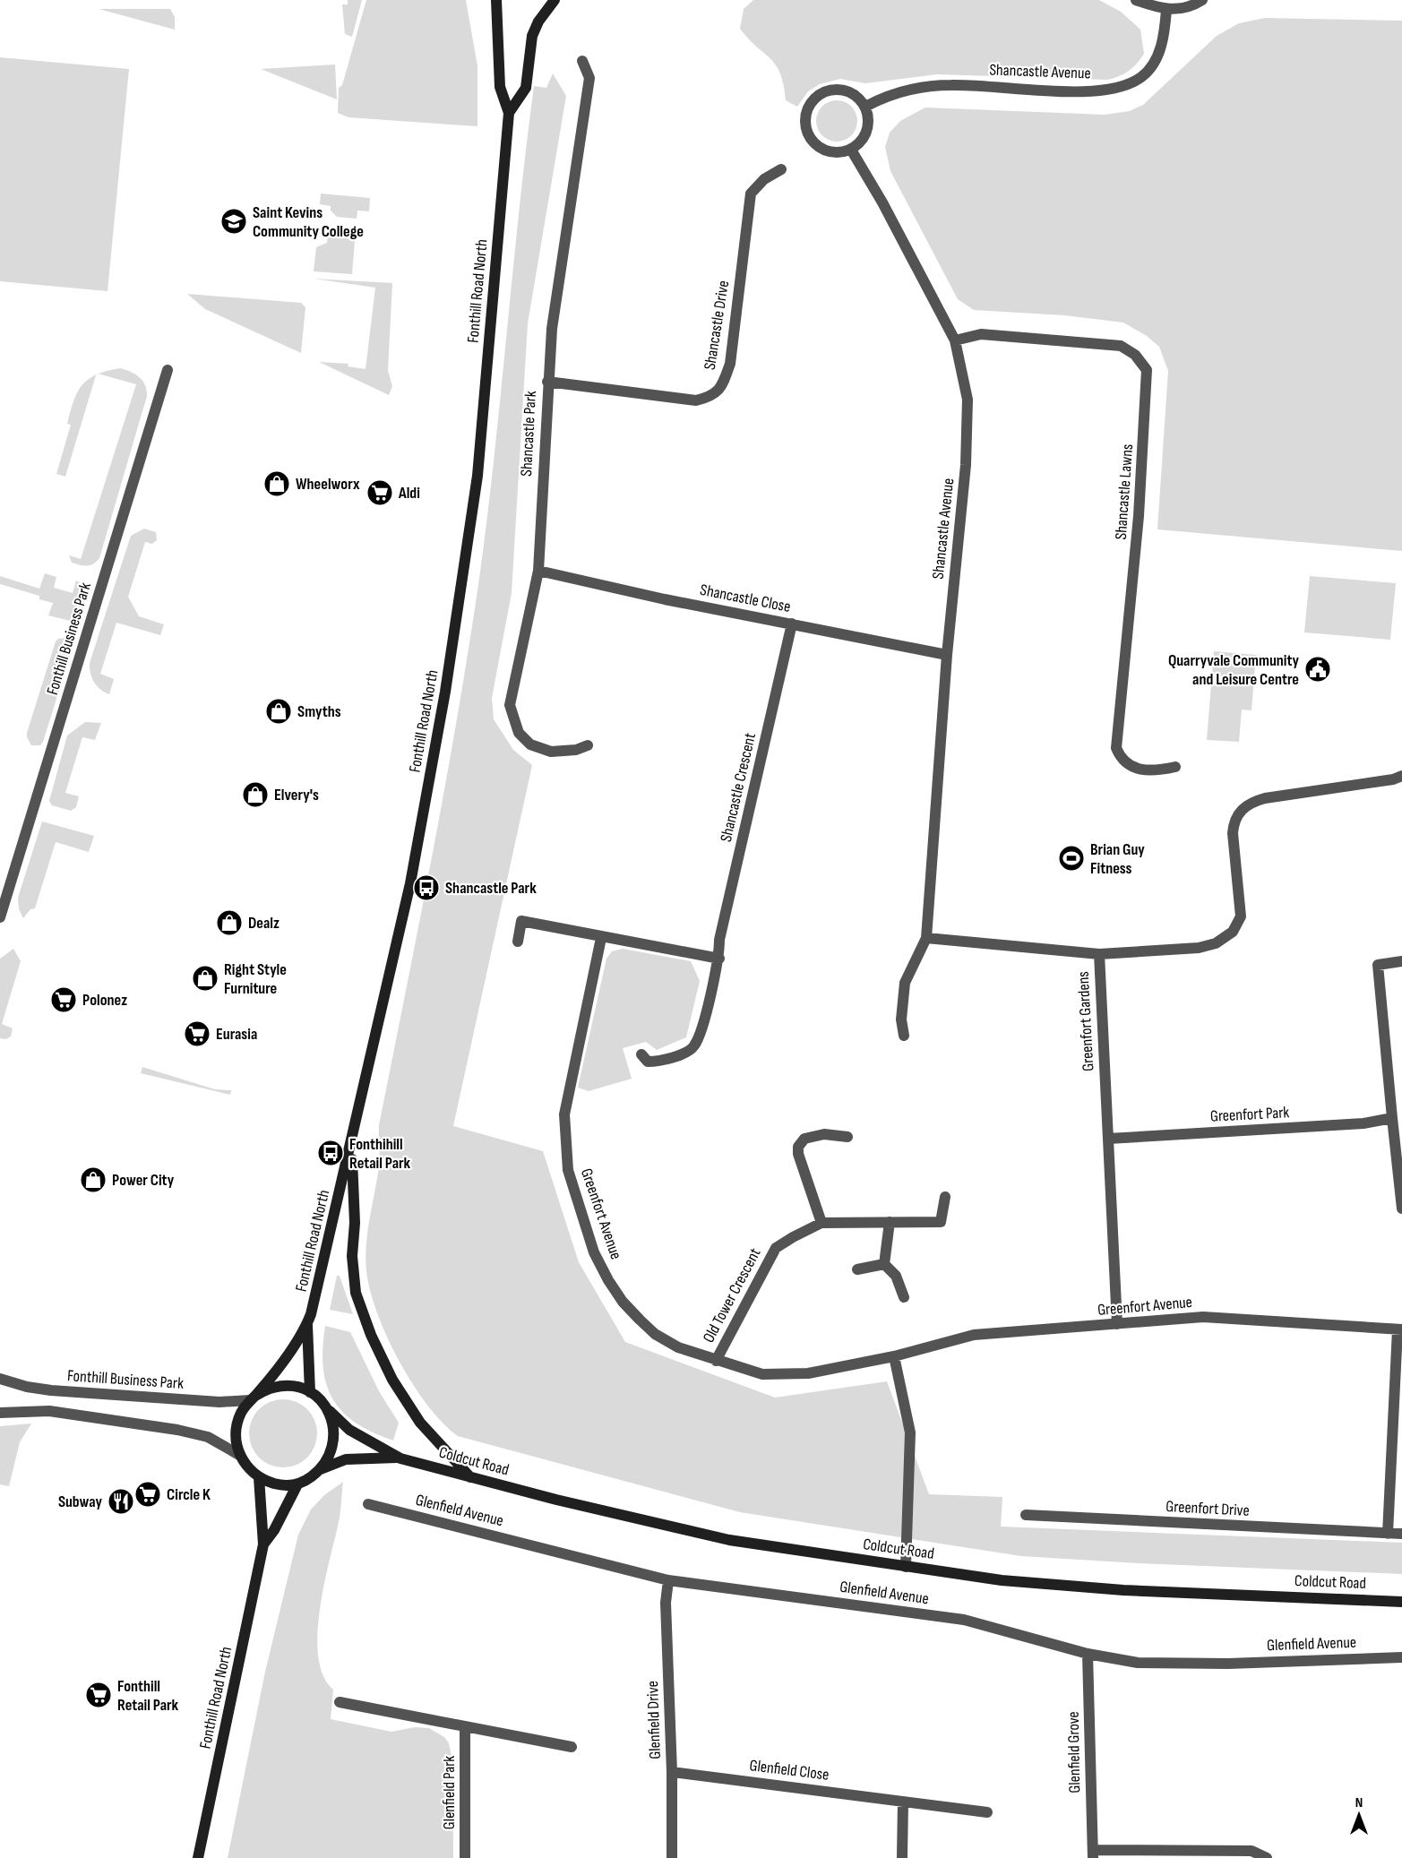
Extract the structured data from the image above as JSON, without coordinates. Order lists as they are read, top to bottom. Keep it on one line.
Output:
{"streets":{"main road":["Fonthill Road North","Coldcut Road"],"street":["Shancastle Avenue","Shancastle Drive","Shancastle Park","Shancastle Lawns","Shancastle Close","Fonthill Business Park","Shancastle Crescent","Greenfort Gardens","Greenfort Park","Greenfort Avenue","Old Tower Crescent","Greenfort Drive","Glenfield Avenue","Glenfield Drive","Glenfield Grove","Glenfield Close","Glenfield Park"]},"crossings":[["Shancastle Avenue","Shancastle Lawns"],["Shancastle Avenue","Shancastle Close"],["Fonthill Road North","Fonthill Business Park"],["Shancastle Drive","Shancastle Park"],["Shancastle Park","Shancastle Close"],["Shancastle Close","Shancastle Crescent"],["Greenfort Gardens","Greenfort Park"],["Greenfort Gardens","Greenfort Avenue"],["Greenfort Avenue","Old Tower Crescent"],["Glenfield Avenue","Glenfield Drive"],["Glenfield Avenue","Glenfield Grove"],["Glenfield Drive","Glenfield Close"]],"places":{"school or university":["Saint Kevins Community College"],"shop":["Wheelworx","Smyths","Elvery's","Dealz","Right Style Furniture","Power City"],"supermarket":["Aldi","Polonez","Eurasia","Circle K","Fonthill Retail Park"],"public building":["Quarryvale Community and Leisure Centre"],"sports":["Brian Guy Fitness"],"bus stop":["Shancastle Park","Fonthihill Retail Park"],"restaurant":["Subway"]},"north":"top"}
